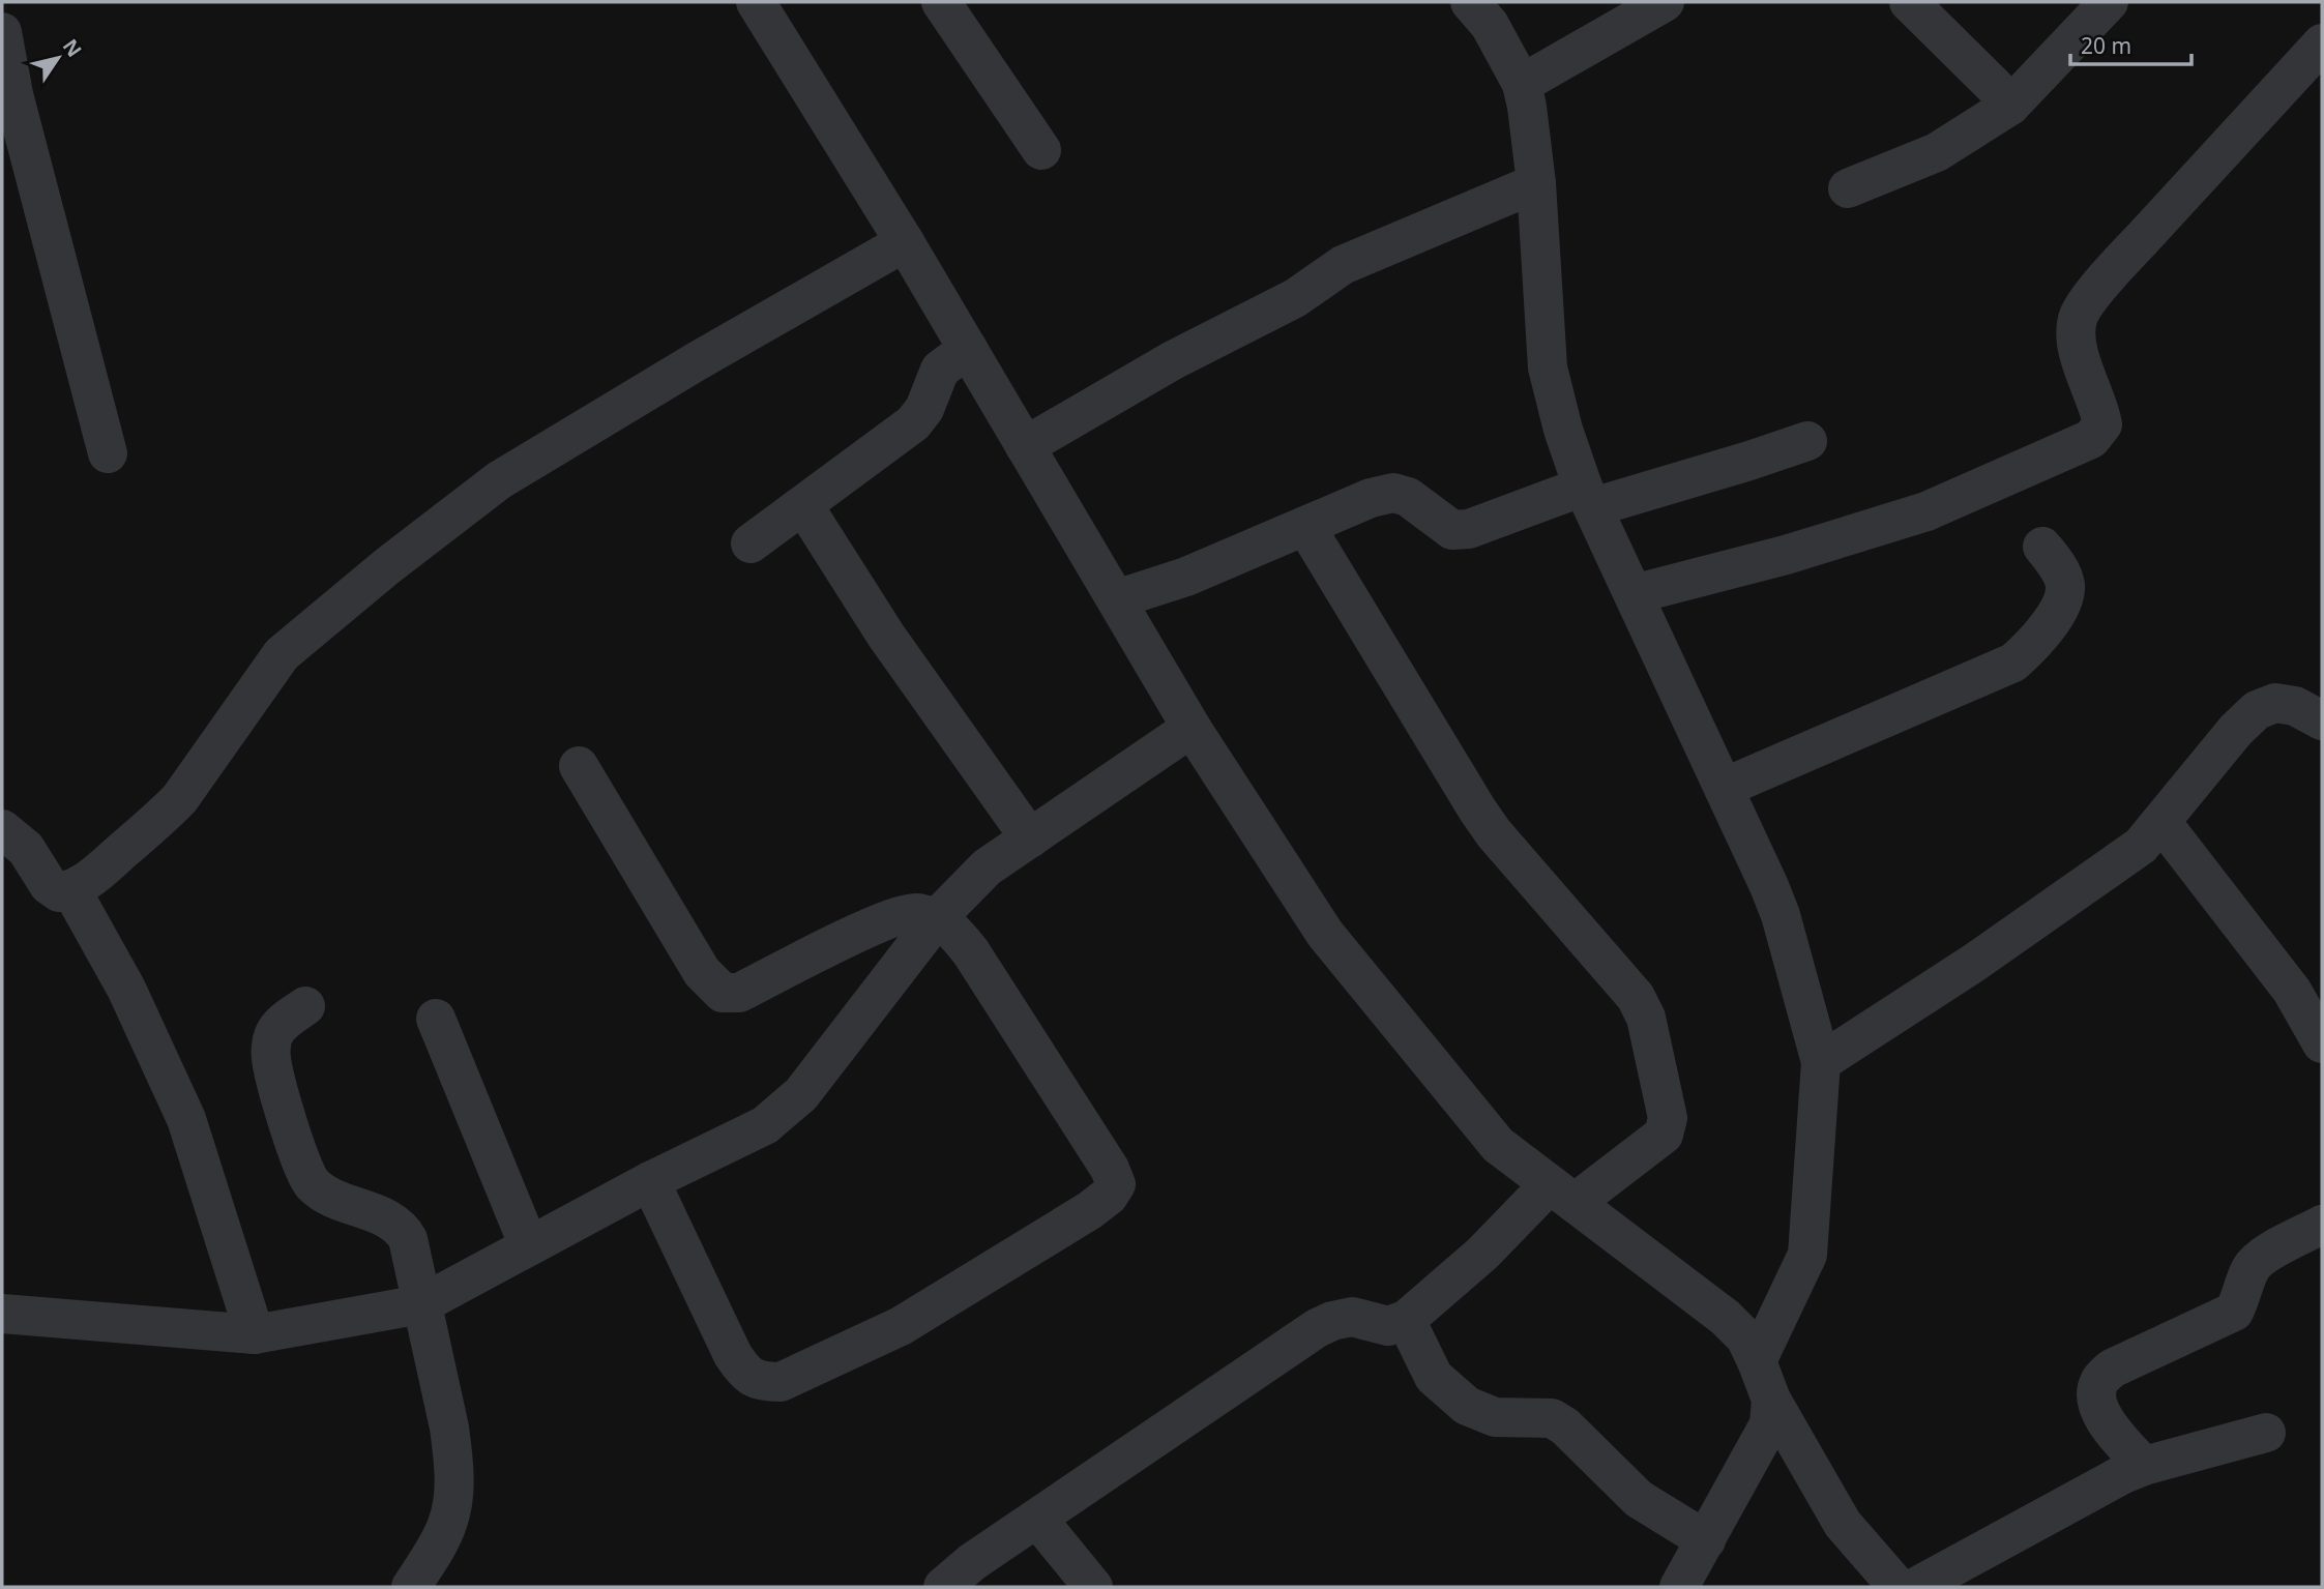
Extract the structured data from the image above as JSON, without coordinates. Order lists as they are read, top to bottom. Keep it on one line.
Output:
{"scale_bar":"20 m","north":"top right"}
